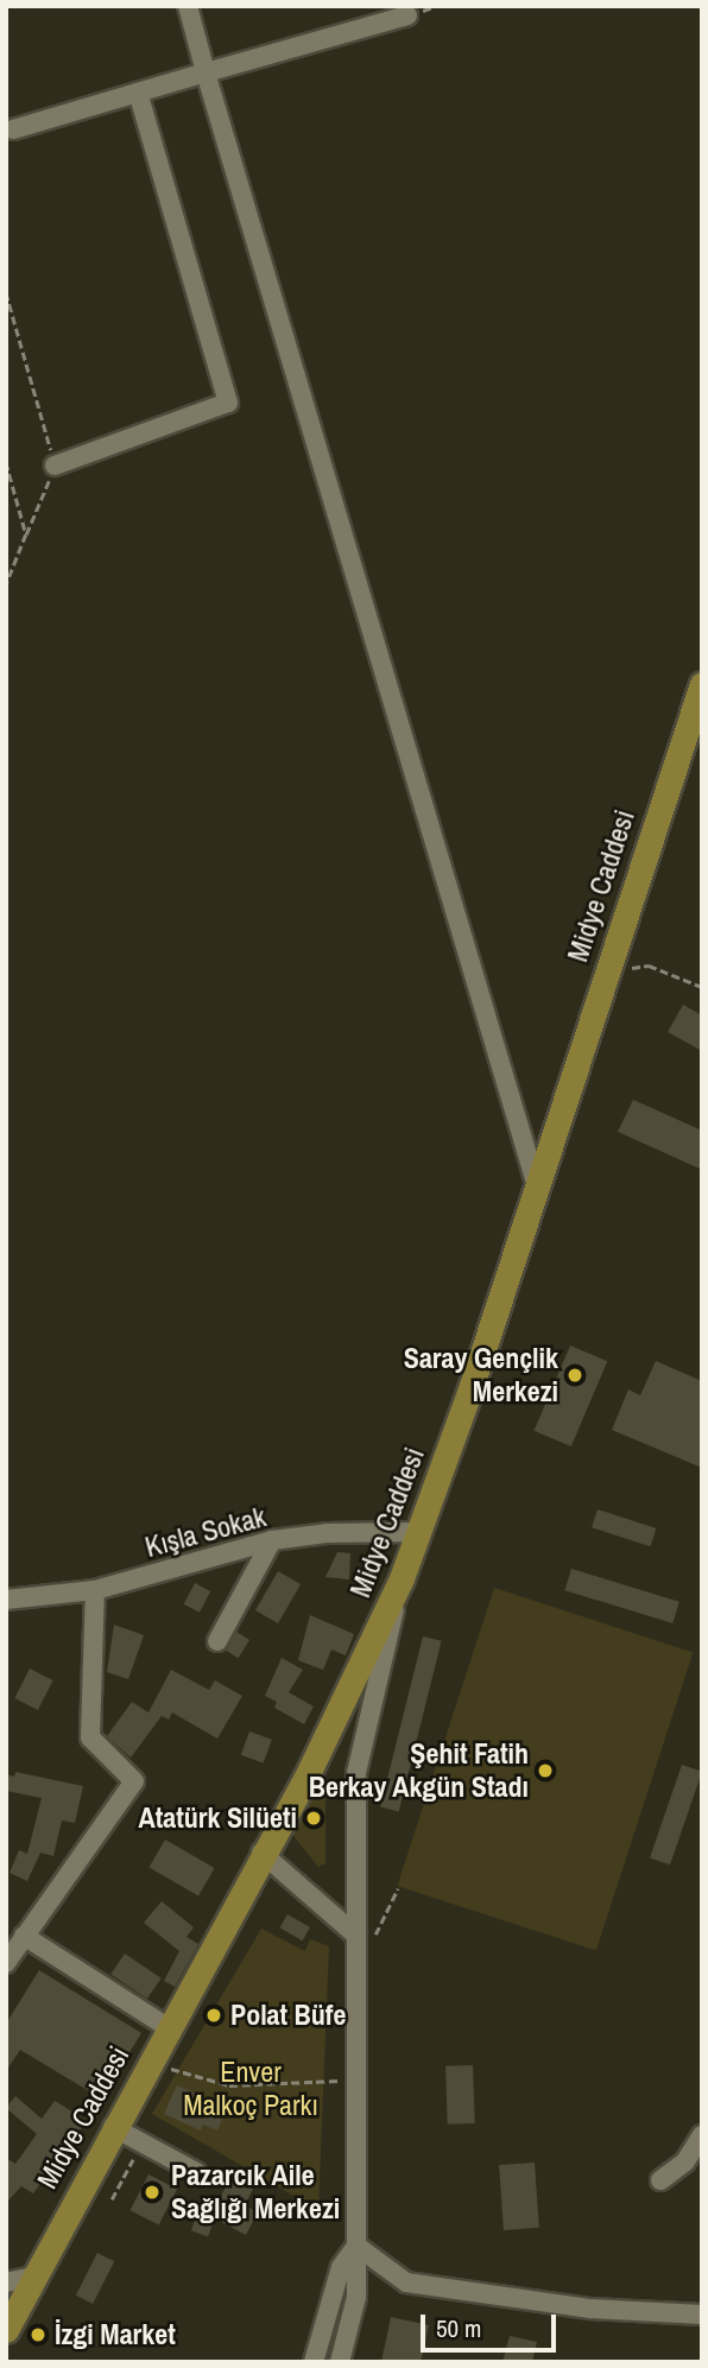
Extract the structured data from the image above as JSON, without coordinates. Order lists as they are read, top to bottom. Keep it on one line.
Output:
{"streets":{"main road":["Midye Caddesi"],"street":["Kışla Sokak"]},"crossings":[["Midye Caddesi","Kışla Sokak"]],"parks":["Enver Malkoç Parkı"],"places":["Saray Gençlik Merkezi","Şehit Fatih Berkay Akgün Stadı","Atatürk Silüeti","Polat Büfe","Pazarcık Aile Sağlığı Merkezi","İzgi Market"],"scale_bar":"50 m"}
